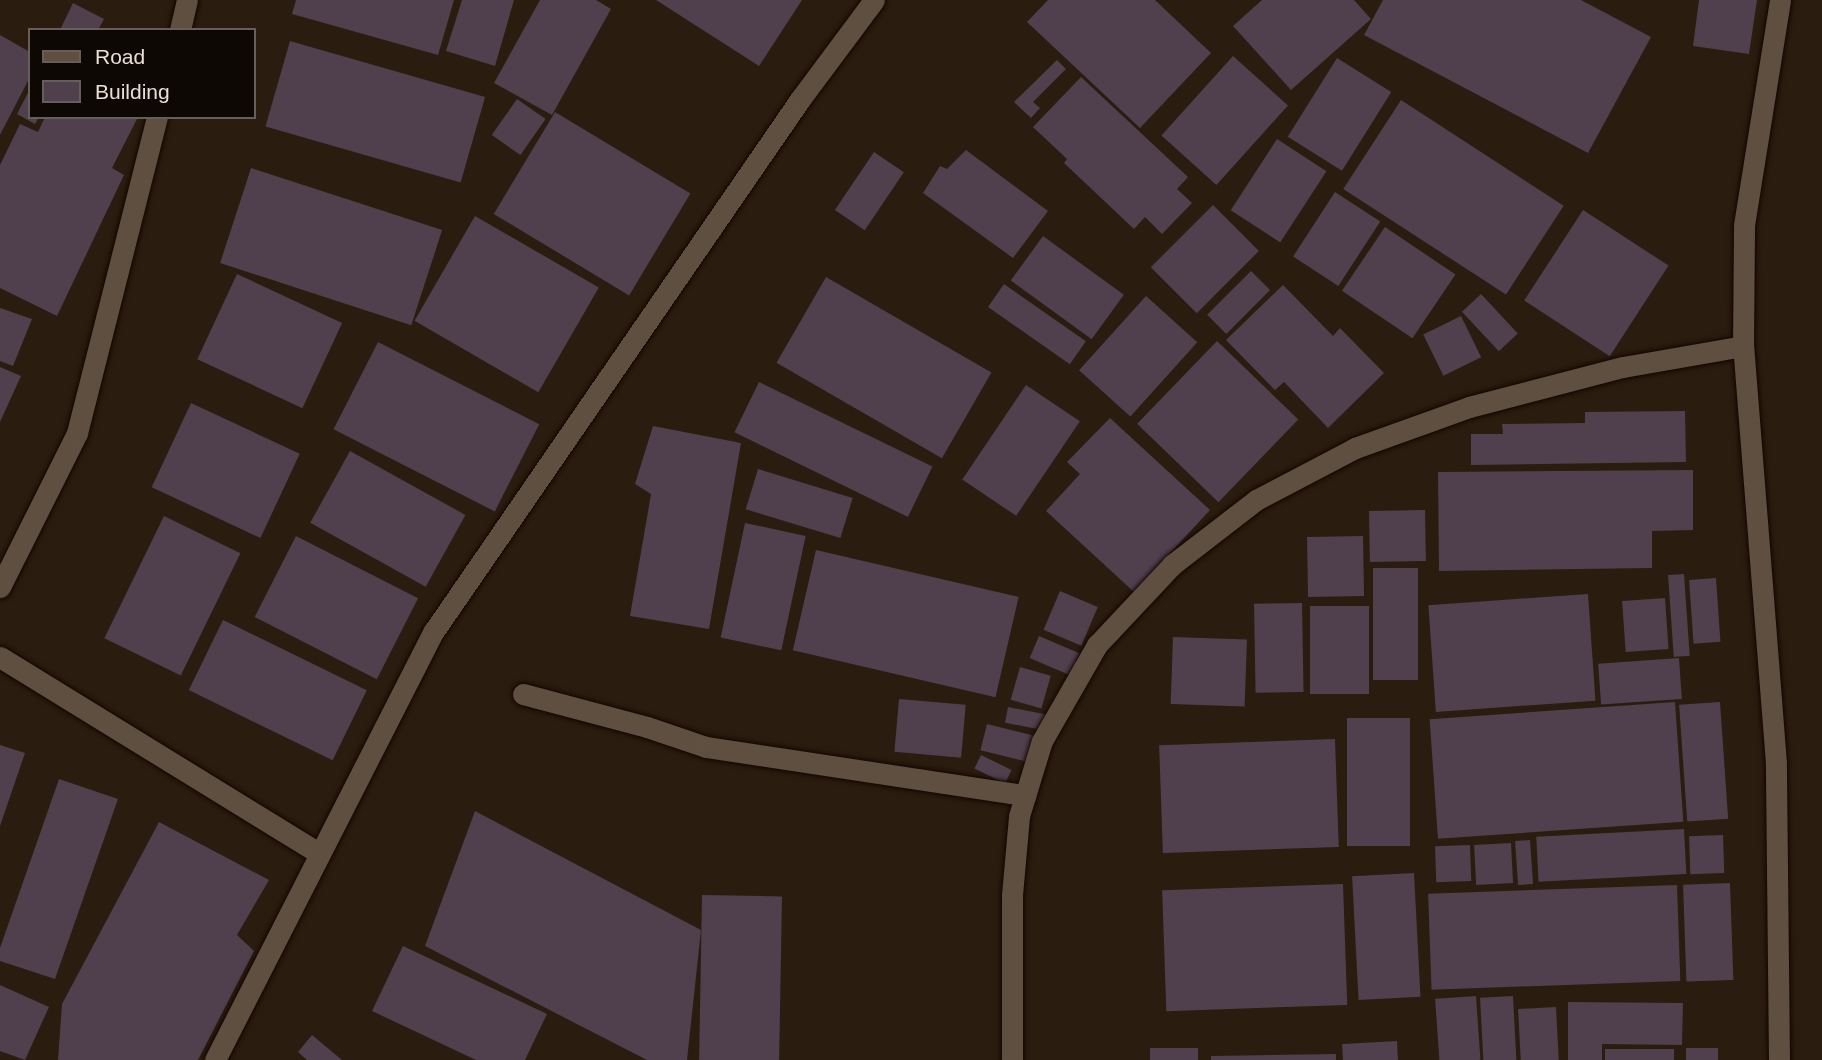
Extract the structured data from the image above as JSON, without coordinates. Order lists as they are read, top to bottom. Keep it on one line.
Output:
{"legend":["Road","Building"]}
